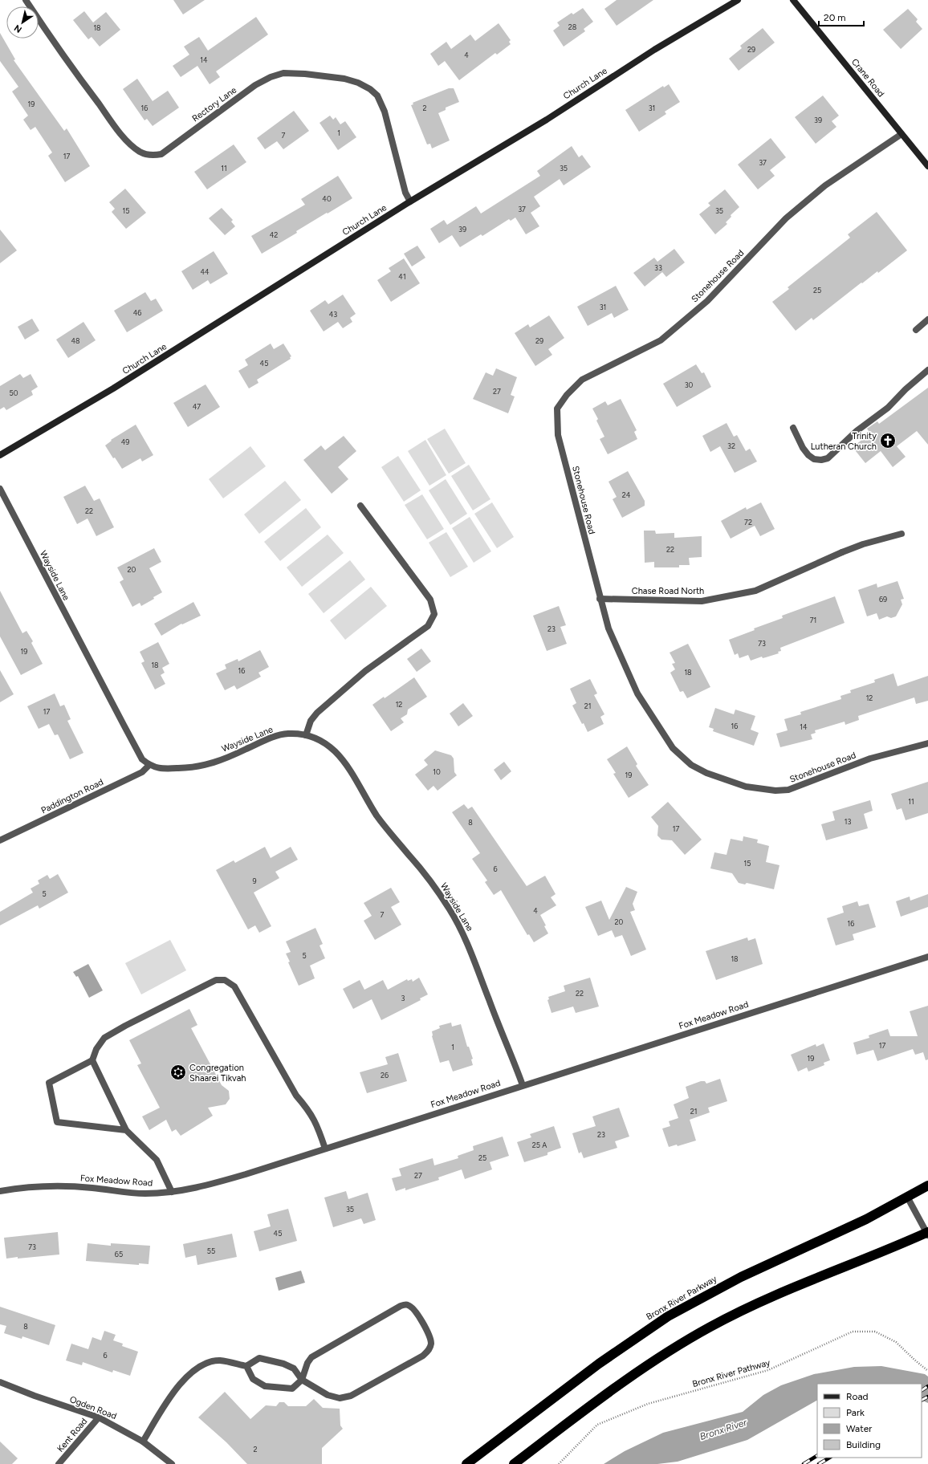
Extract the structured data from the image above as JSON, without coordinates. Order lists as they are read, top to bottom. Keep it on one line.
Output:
{"streets":{"highway":["Bronx River Parkway"],"street":["Crane Road","Church Lane","Rectory Lane","Stonehouse Road","Wayside Lane","Chase Road North","Paddington Road","Fox Meadow Road","Ogden Road","Kent Road"],"path":["Bronx River Pathway"]},"crossings":[["Crane Road","Stonehouse Road"],["Church Lane","Rectory Lane"],["Stonehouse Road","Chase Road North"],["Wayside Lane","Paddington Road"],["Wayside Lane","Fox Meadow Road"],["Ogden Road","Kent Road"]],"water":["Bronx River"],"places":{"church":["Trinity Lutheran Church"],"synagogue":["Congregation Shaarei Tikvah"]},"house_numbers":["28","18","29","4","14","19","16","2","31","39","1","7","17","37","11","35","40","37","15","35","39","42","33","44","41","25","31","46","43","48","29","45","30","27","50","47","49","32","24","22","72","22","20","69","71","23","73","19","18","16","18","12","12","21","17","16","14","10","19","11","13","8","17","15","6","9","5","4","7","20","16","5","18","22","3","17","1","19","26","21","23","25 A","25","27","35","45","73","55","65","8","6","2"],"legend":["Road","Park","Water","Building"],"scale_bar":"20 m","north":"bottom left"}
